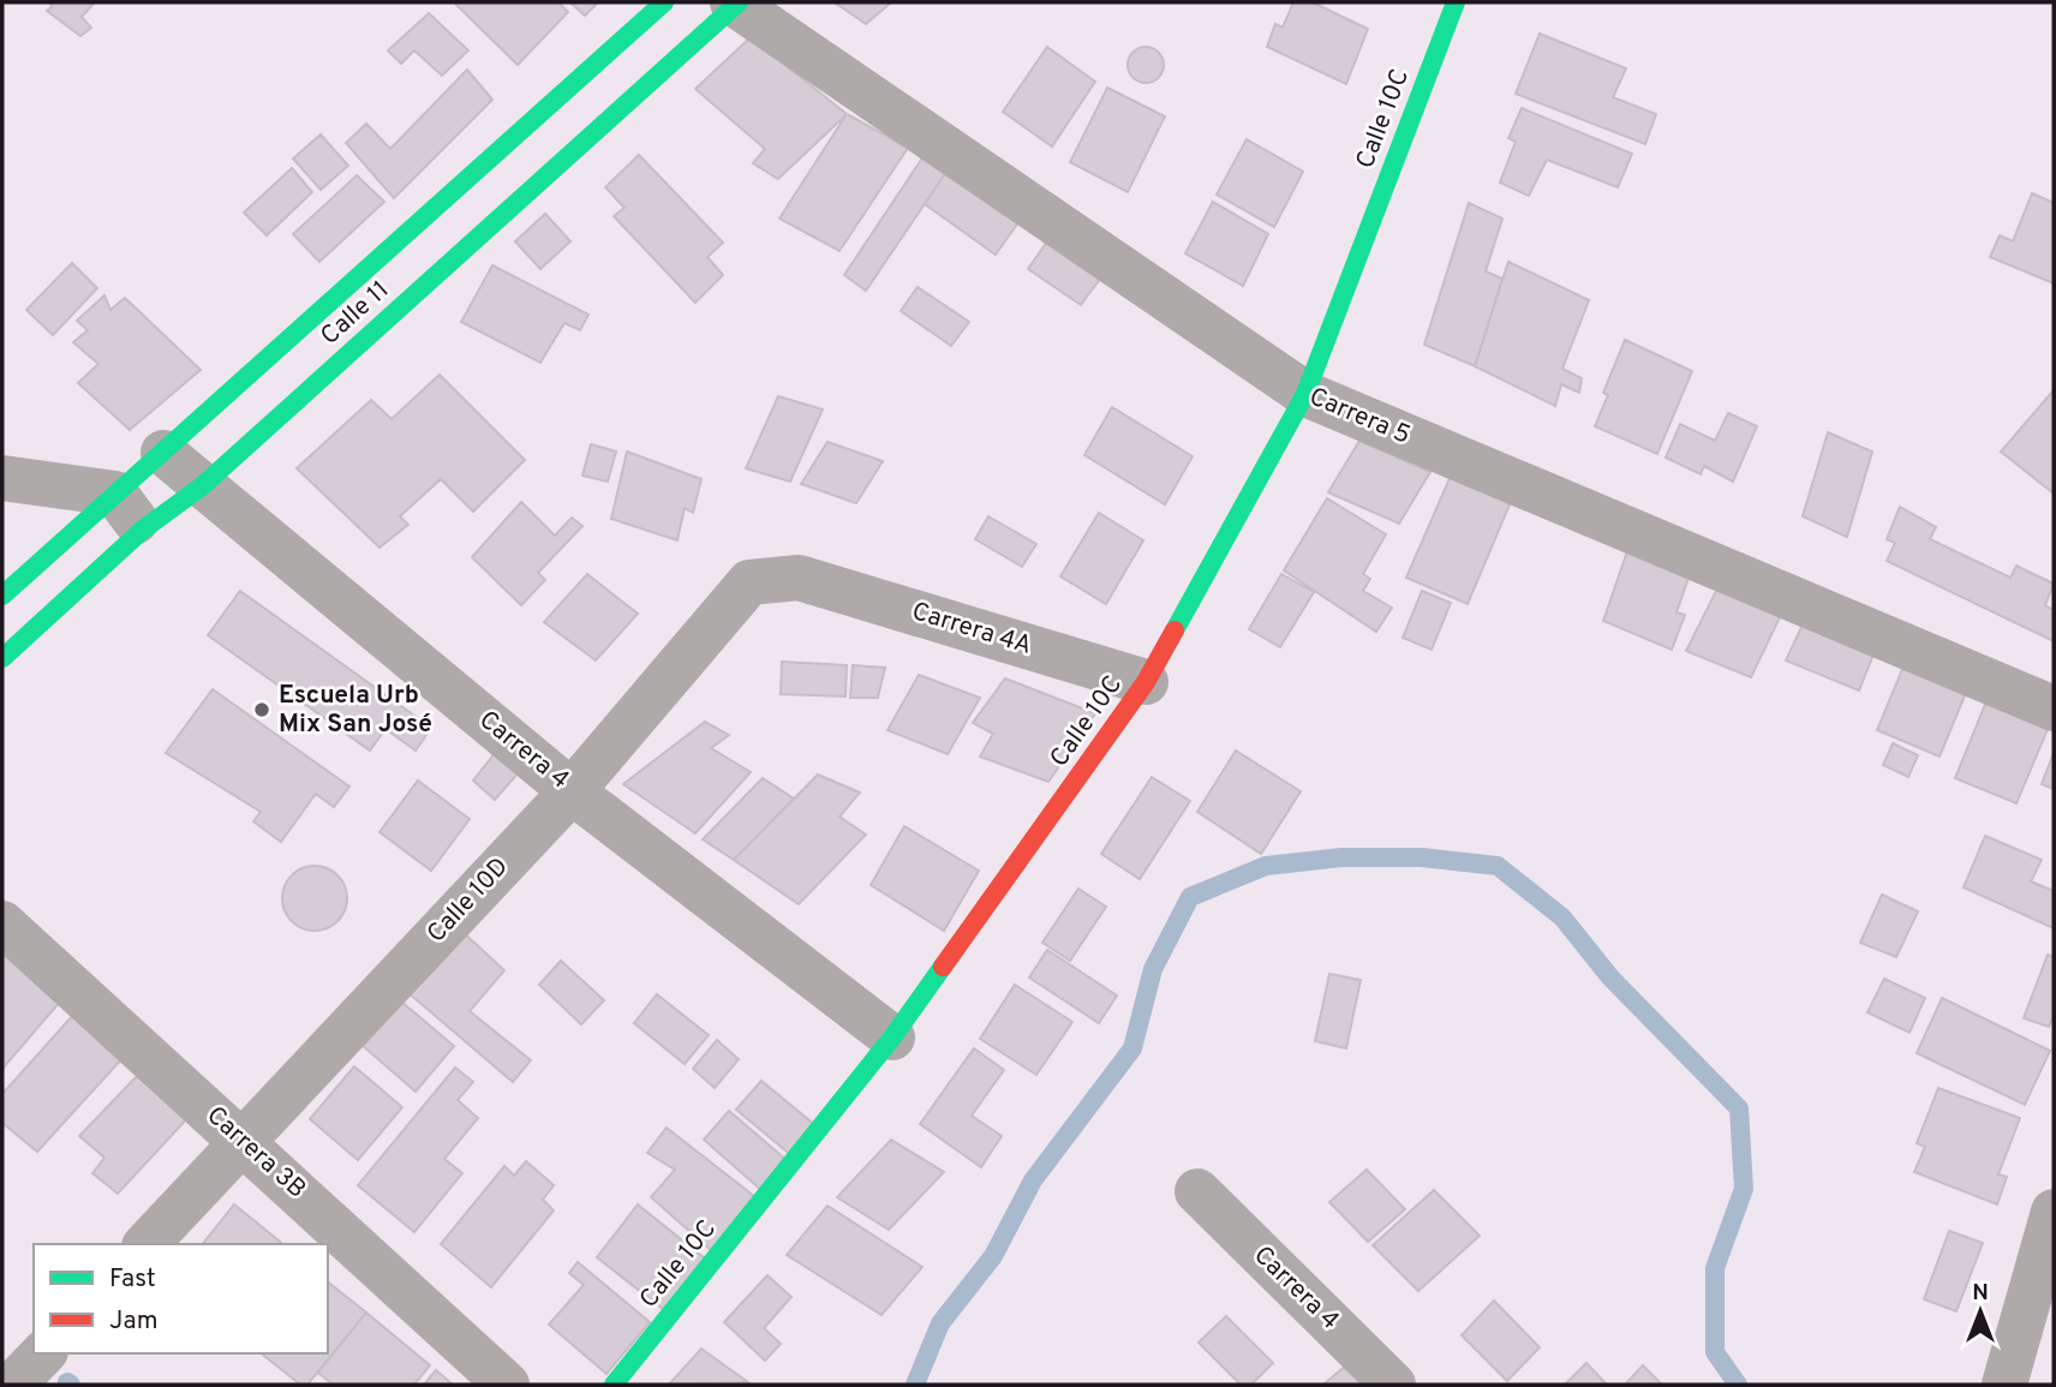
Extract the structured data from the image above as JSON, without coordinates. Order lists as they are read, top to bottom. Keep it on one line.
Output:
{"streets":{"street":["Calle 10C","Calle 11","Carrera 5","Carrera 4A","Carrera 4","Calle 10D","Carrera 3B"]},"crossings":[["Calle 10C","Carrera 5"],["Calle 10C","Carrera 4A"],["Calle 10C","Carrera 4"],["Calle 11","Carrera 5"],["Calle 11","Carrera 4"],["Carrera 4A","Calle 10D"],["Carrera 4","Calle 10D"],["Calle 10D","Carrera 3B"]],"places":["Escuela Urb Mix San José"],"legend":["Fast","Jam"],"north":"top"}
